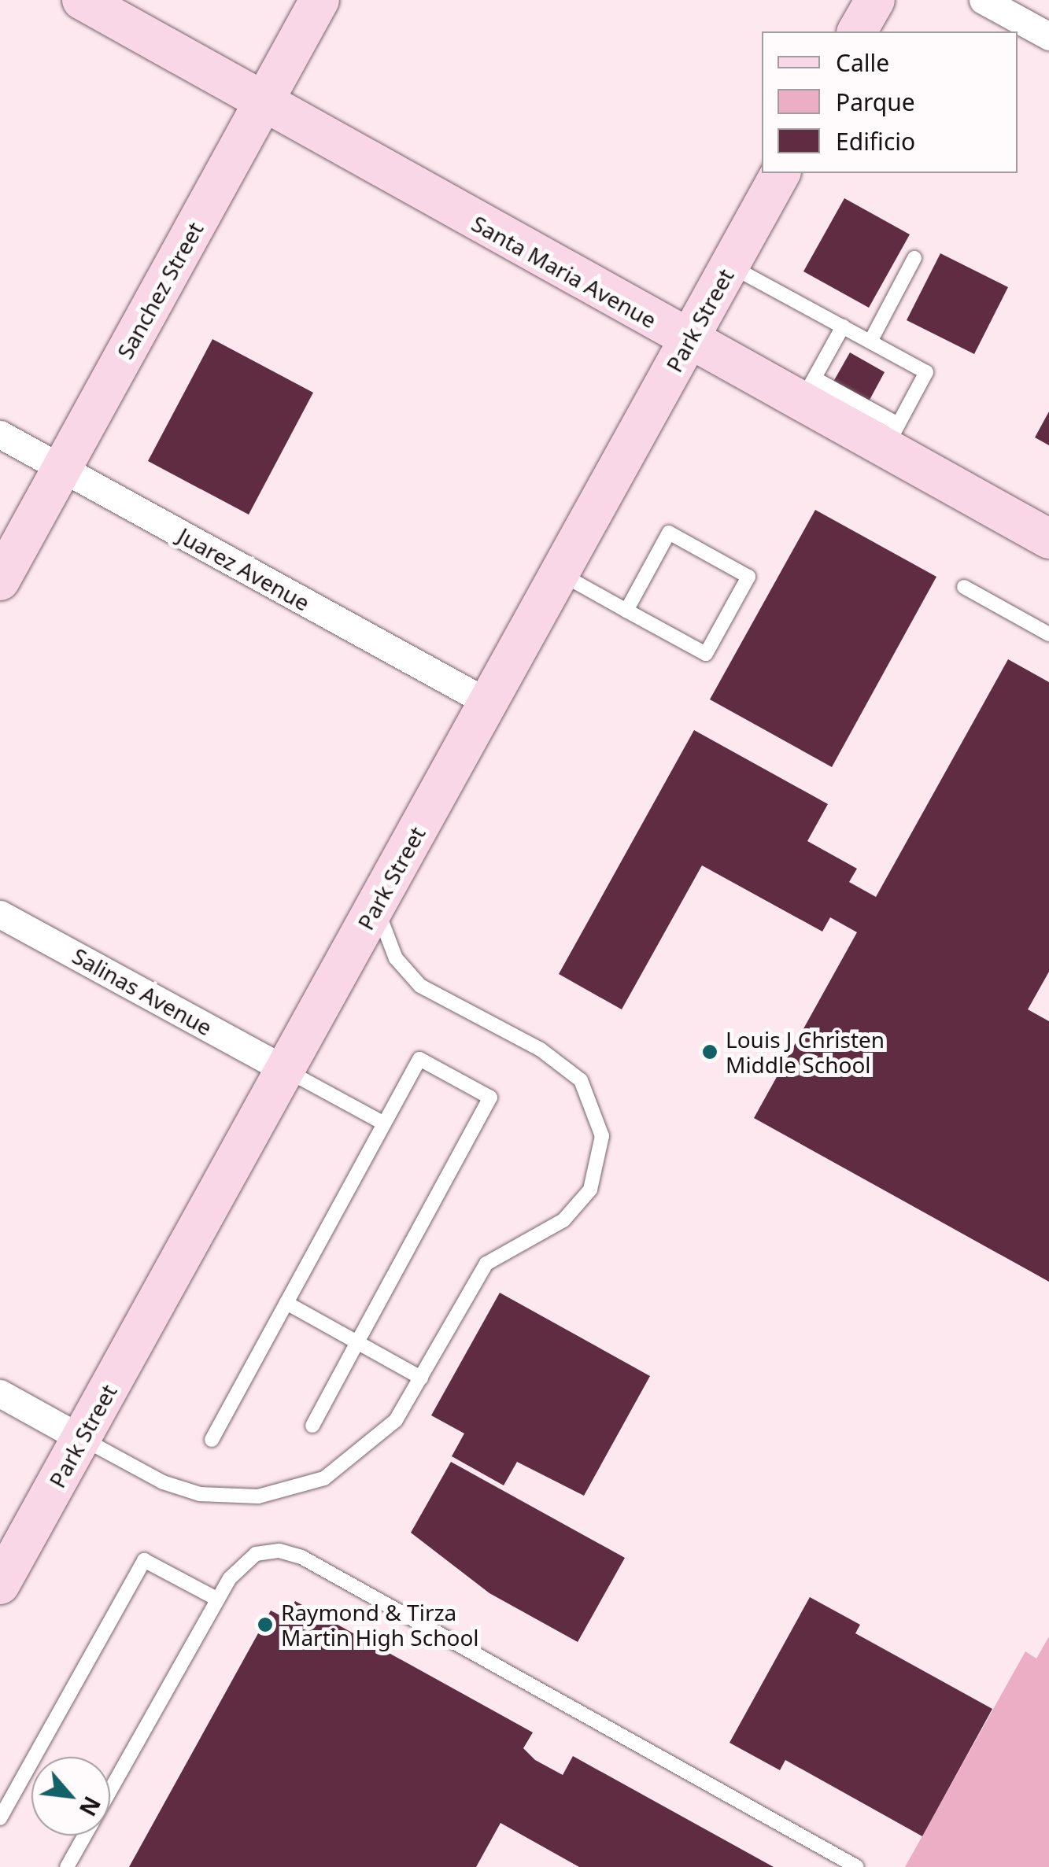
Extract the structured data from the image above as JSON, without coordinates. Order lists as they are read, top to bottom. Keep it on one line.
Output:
{"streets":{"main road":["Santa Maria Avenue","Sanchez Street","Park Street"],"street":["Juarez Avenue","Salinas Avenue"]},"crossings":[["Santa Maria Avenue","Sanchez Street"],["Santa Maria Avenue","Park Street"],["Sanchez Street","Juarez Avenue"],["Park Street","Juarez Avenue"],["Park Street","Salinas Avenue"]],"places":["Louis J Christen Middle School","Raymond & Tirza Martin High School"],"legend":["Calle","Parque","Edificio"],"north":"bottom right"}
